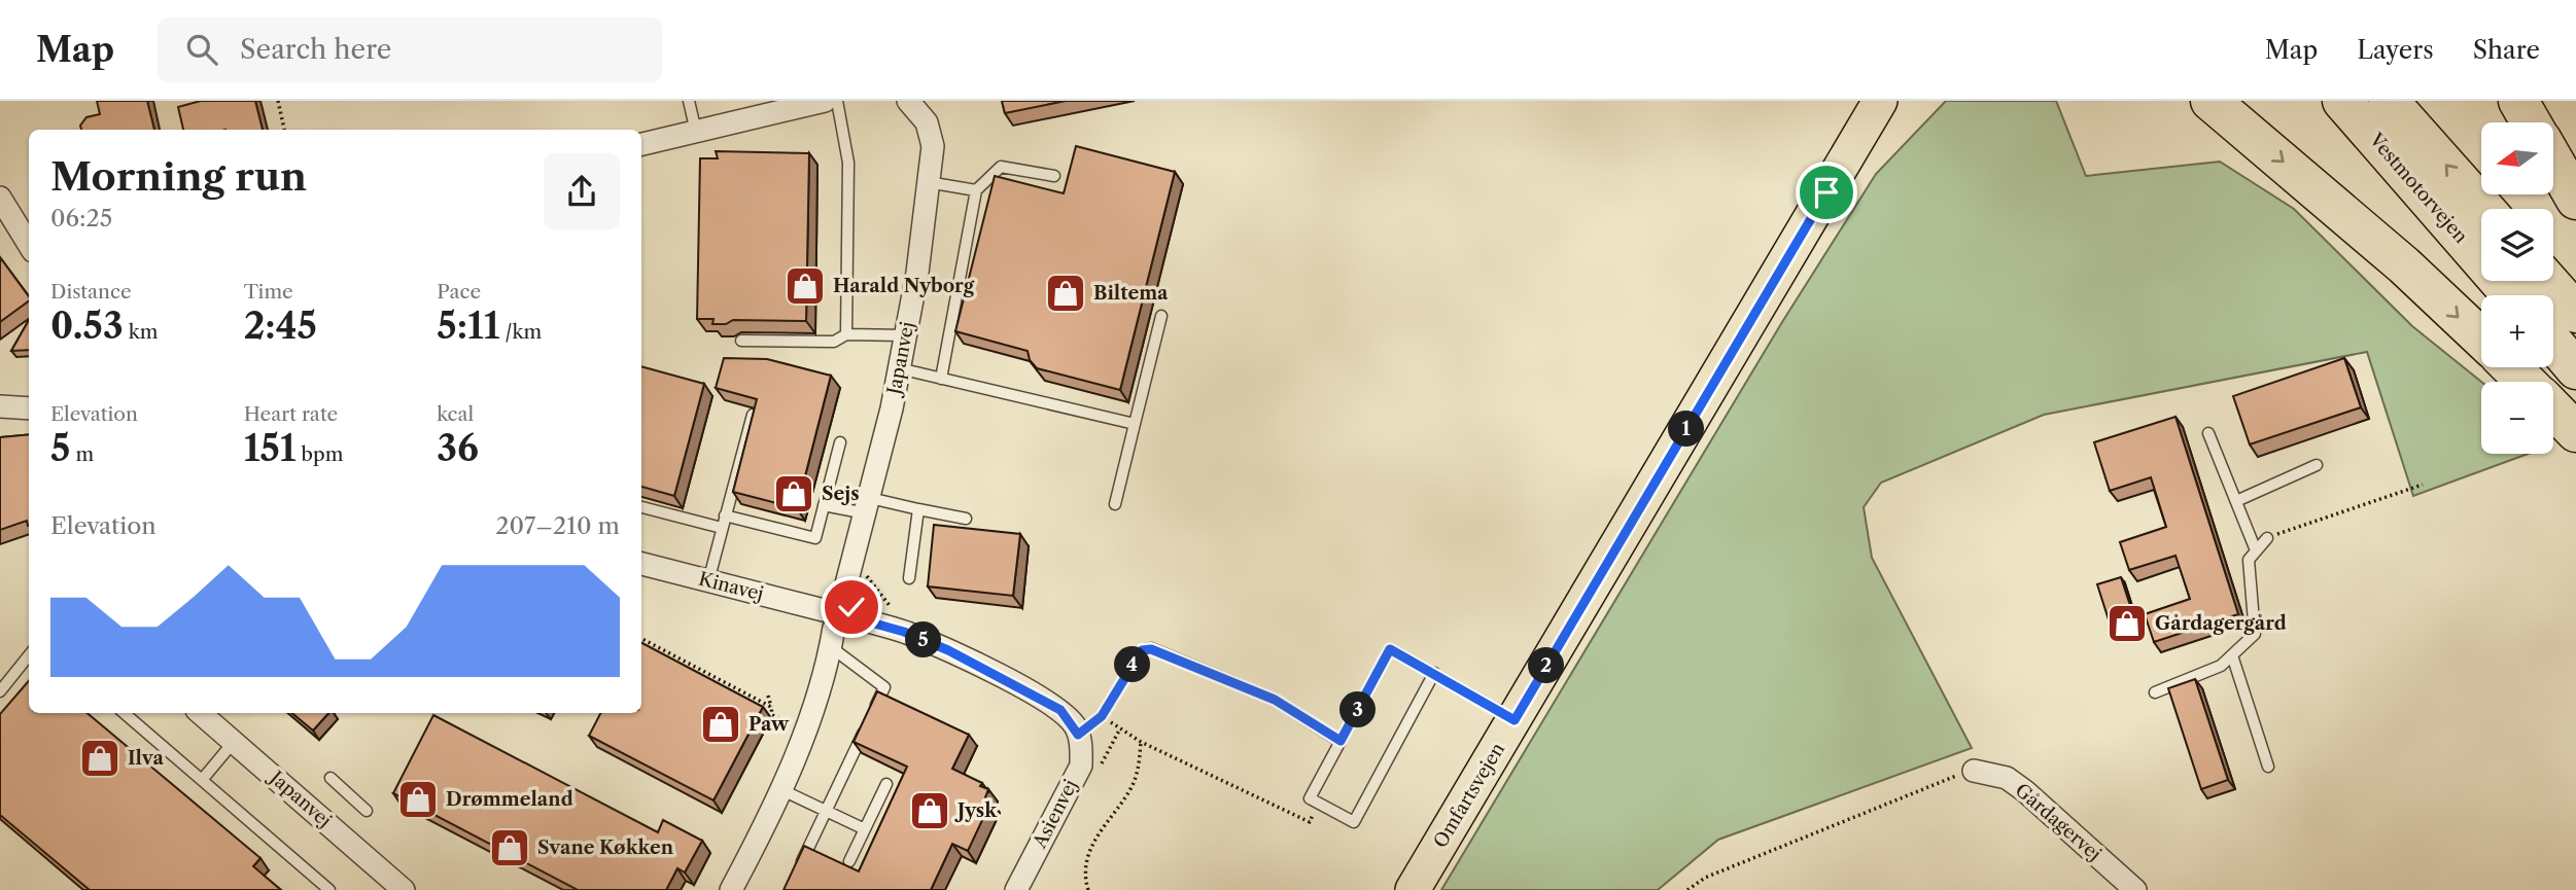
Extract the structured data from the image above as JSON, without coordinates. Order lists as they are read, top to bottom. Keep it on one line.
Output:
{"streets":{"highway":["Vestmotorvejen"],"main road":["Omfartsvejen"],"street":["Japanvej","Kinavej","Asienvej","Gårdagervej"]},"crossings":[["Japanvej","Kinavej"]],"places":{"shop":["Harald Nyborg","Biltema","Sejs","Gårdagergård","Paw","Ilva","Drømmeland","Jysk","Svane Køkken"]},"north":"left","page":{"header":"Map","search":"Search here","nav":["Map","Layers","Share"],"map_buttons":["+","−"],"heading":["Morning run","06:25"],"stats":[["Distance","0.53 km"],["Time","2:45"],["Pace","5:11 /km"],["Elevation","5 m"],["Heart rate","151 bpm"],["kcal","36"]],"pins":["1","5","4","2","3"],"chart":["Elevation","207–210 m"]}}
